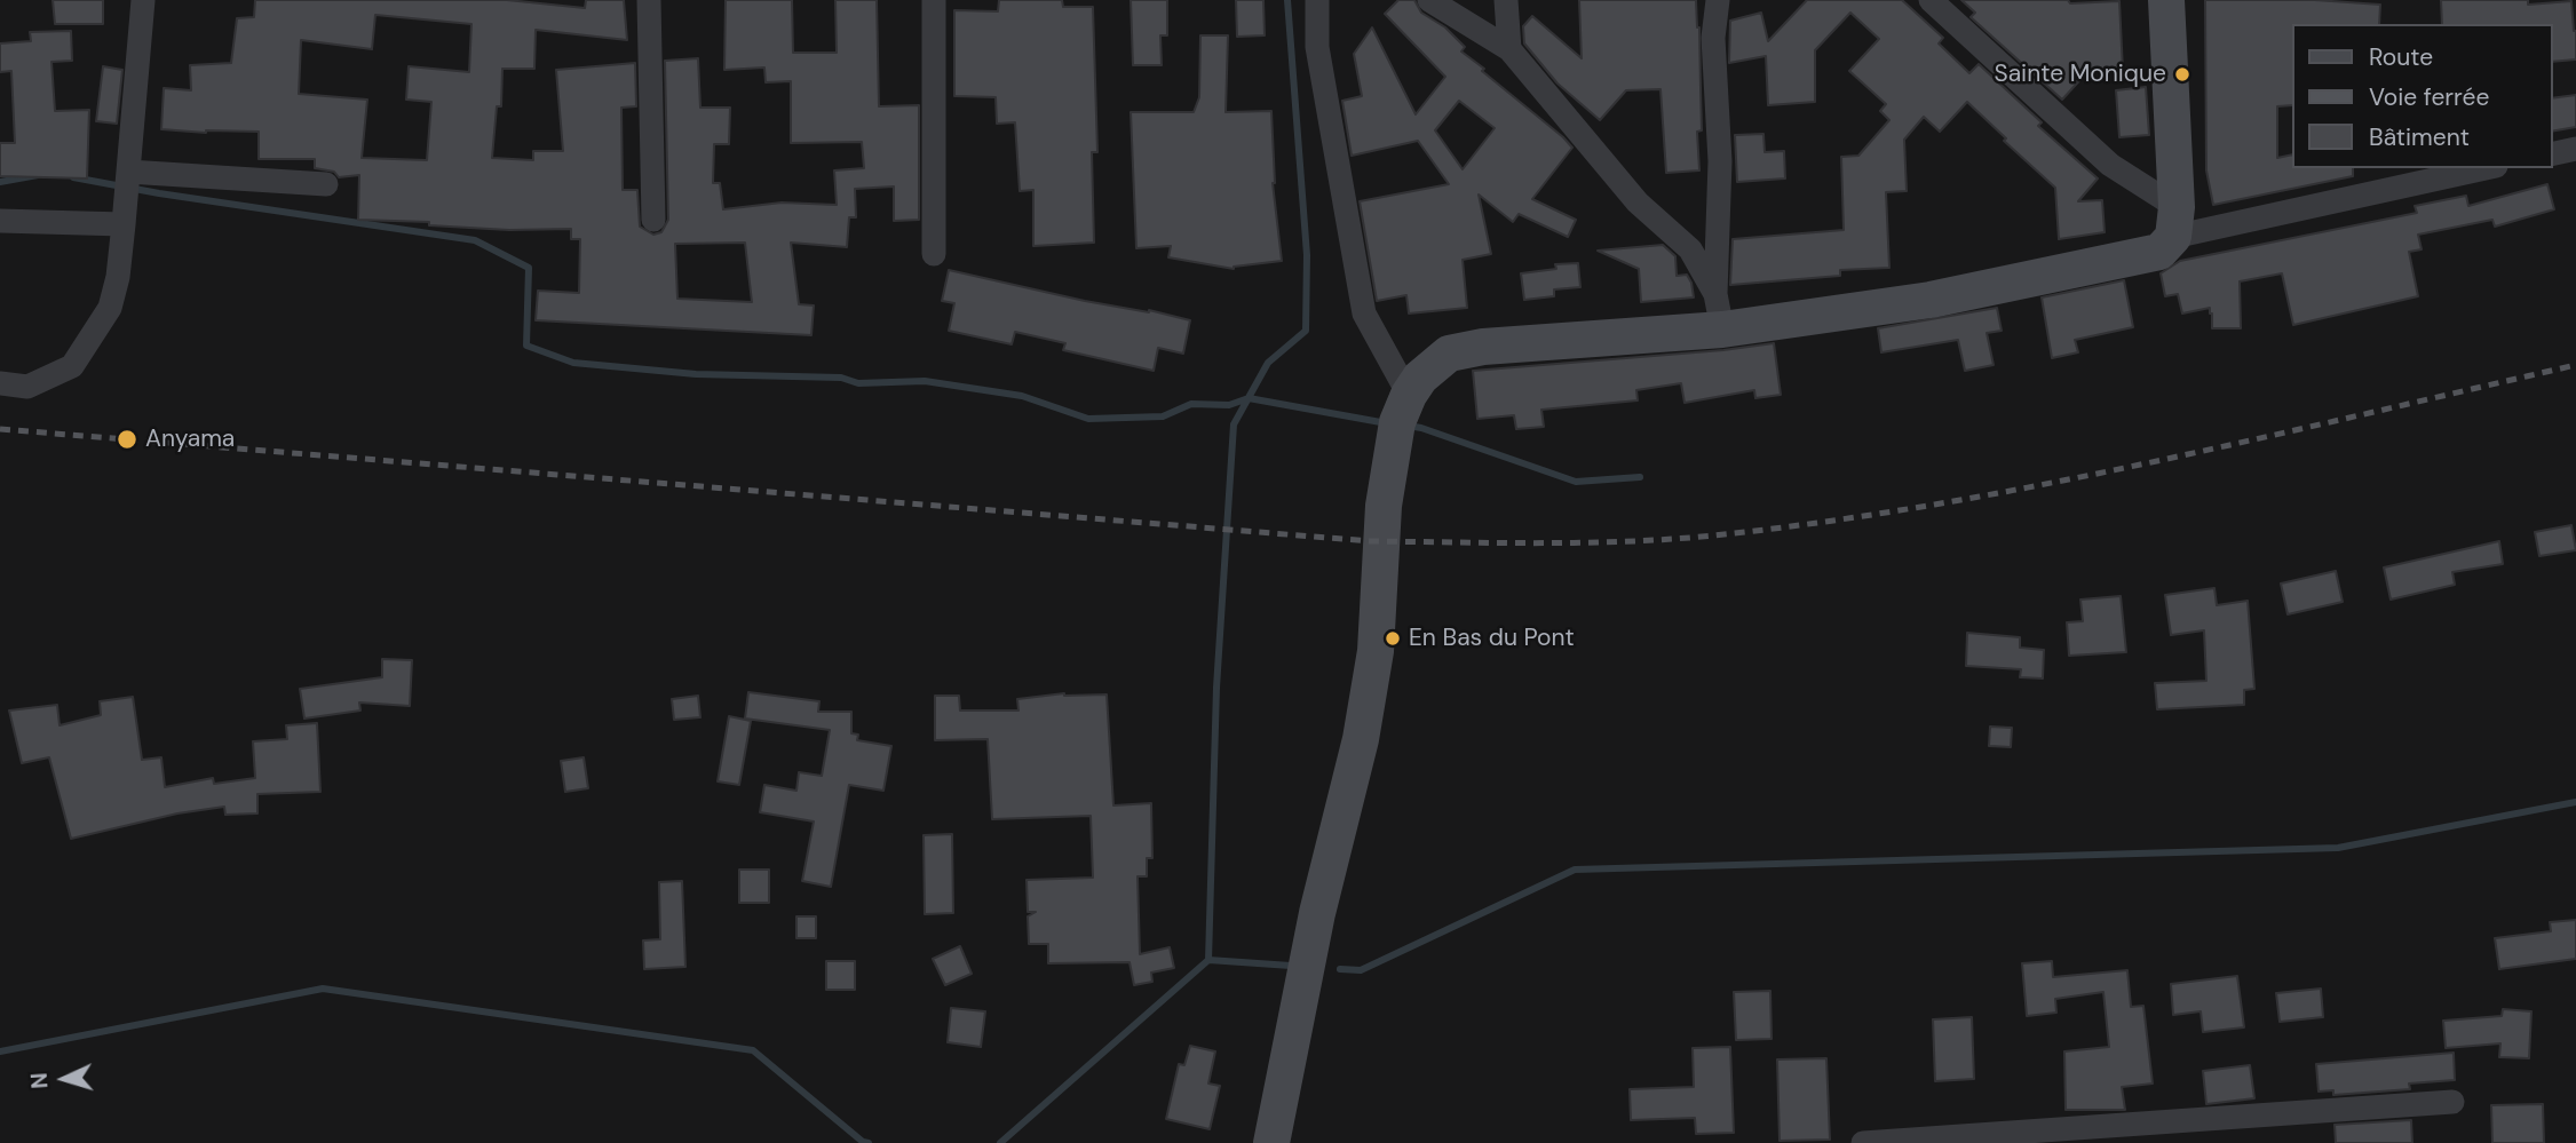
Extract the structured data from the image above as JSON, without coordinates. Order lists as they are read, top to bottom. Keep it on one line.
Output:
{"places":["Sainte Monique","Anyama","En Bas du Pont"],"legend":["Route","Voie ferrée","Bâtiment"],"north":"left"}
